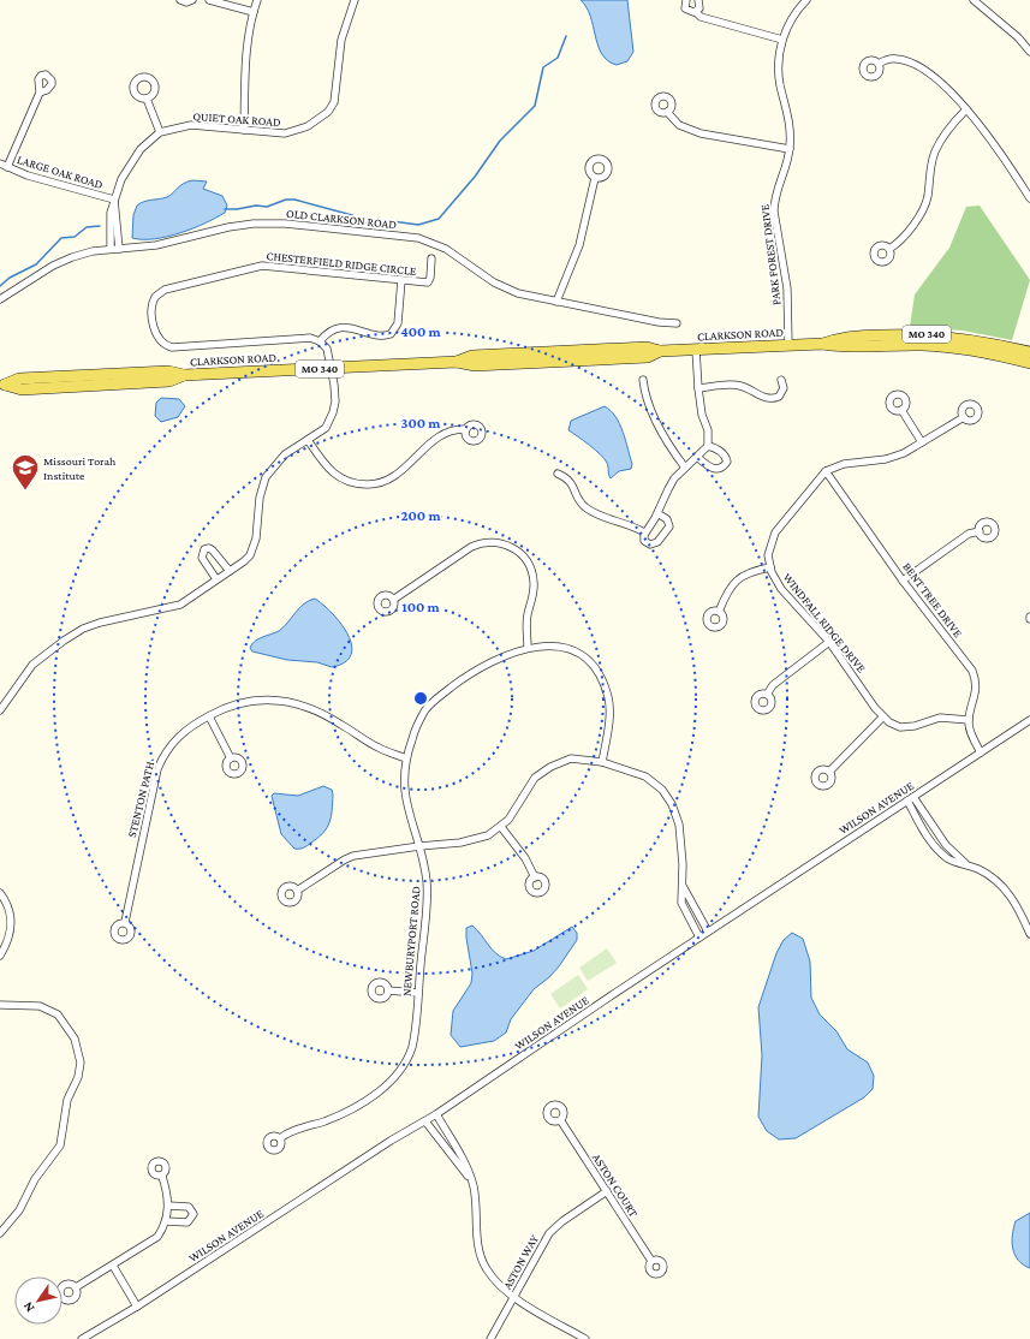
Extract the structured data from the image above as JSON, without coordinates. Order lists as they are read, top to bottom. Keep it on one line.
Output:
{"streets":{"main road":["CLARKSON ROAD","MO 340"],"street":["QUIET OAK ROAD","LARGE OAK ROAD","OLD CLARKSON ROAD","PARK FOREST DRIVE","CHESTERFIELD RIDGE CIRCLE","BENT TREE DRIVE","WINDFALL RIDGE DRIVE","STENTON PATH","WILSON AVENUE","NEWBURYPORT ROAD","ASTON COURT","ASTON WAY"]},"crossings":[["QUIET OAK ROAD","LARGE OAK ROAD"],["QUIET OAK ROAD","OLD CLARKSON ROAD"],["PARK FOREST DRIVE","CLARKSON ROAD"],["BENT TREE DRIVE","WINDFALL RIDGE DRIVE"],["STENTON PATH","NEWBURYPORT ROAD"],["ASTON COURT","ASTON WAY"]],"places":{"school or university":["Missouri Torah Institute"]},"north":"bottom left","rings":["400 m","300 m","200 m","100 m"]}
